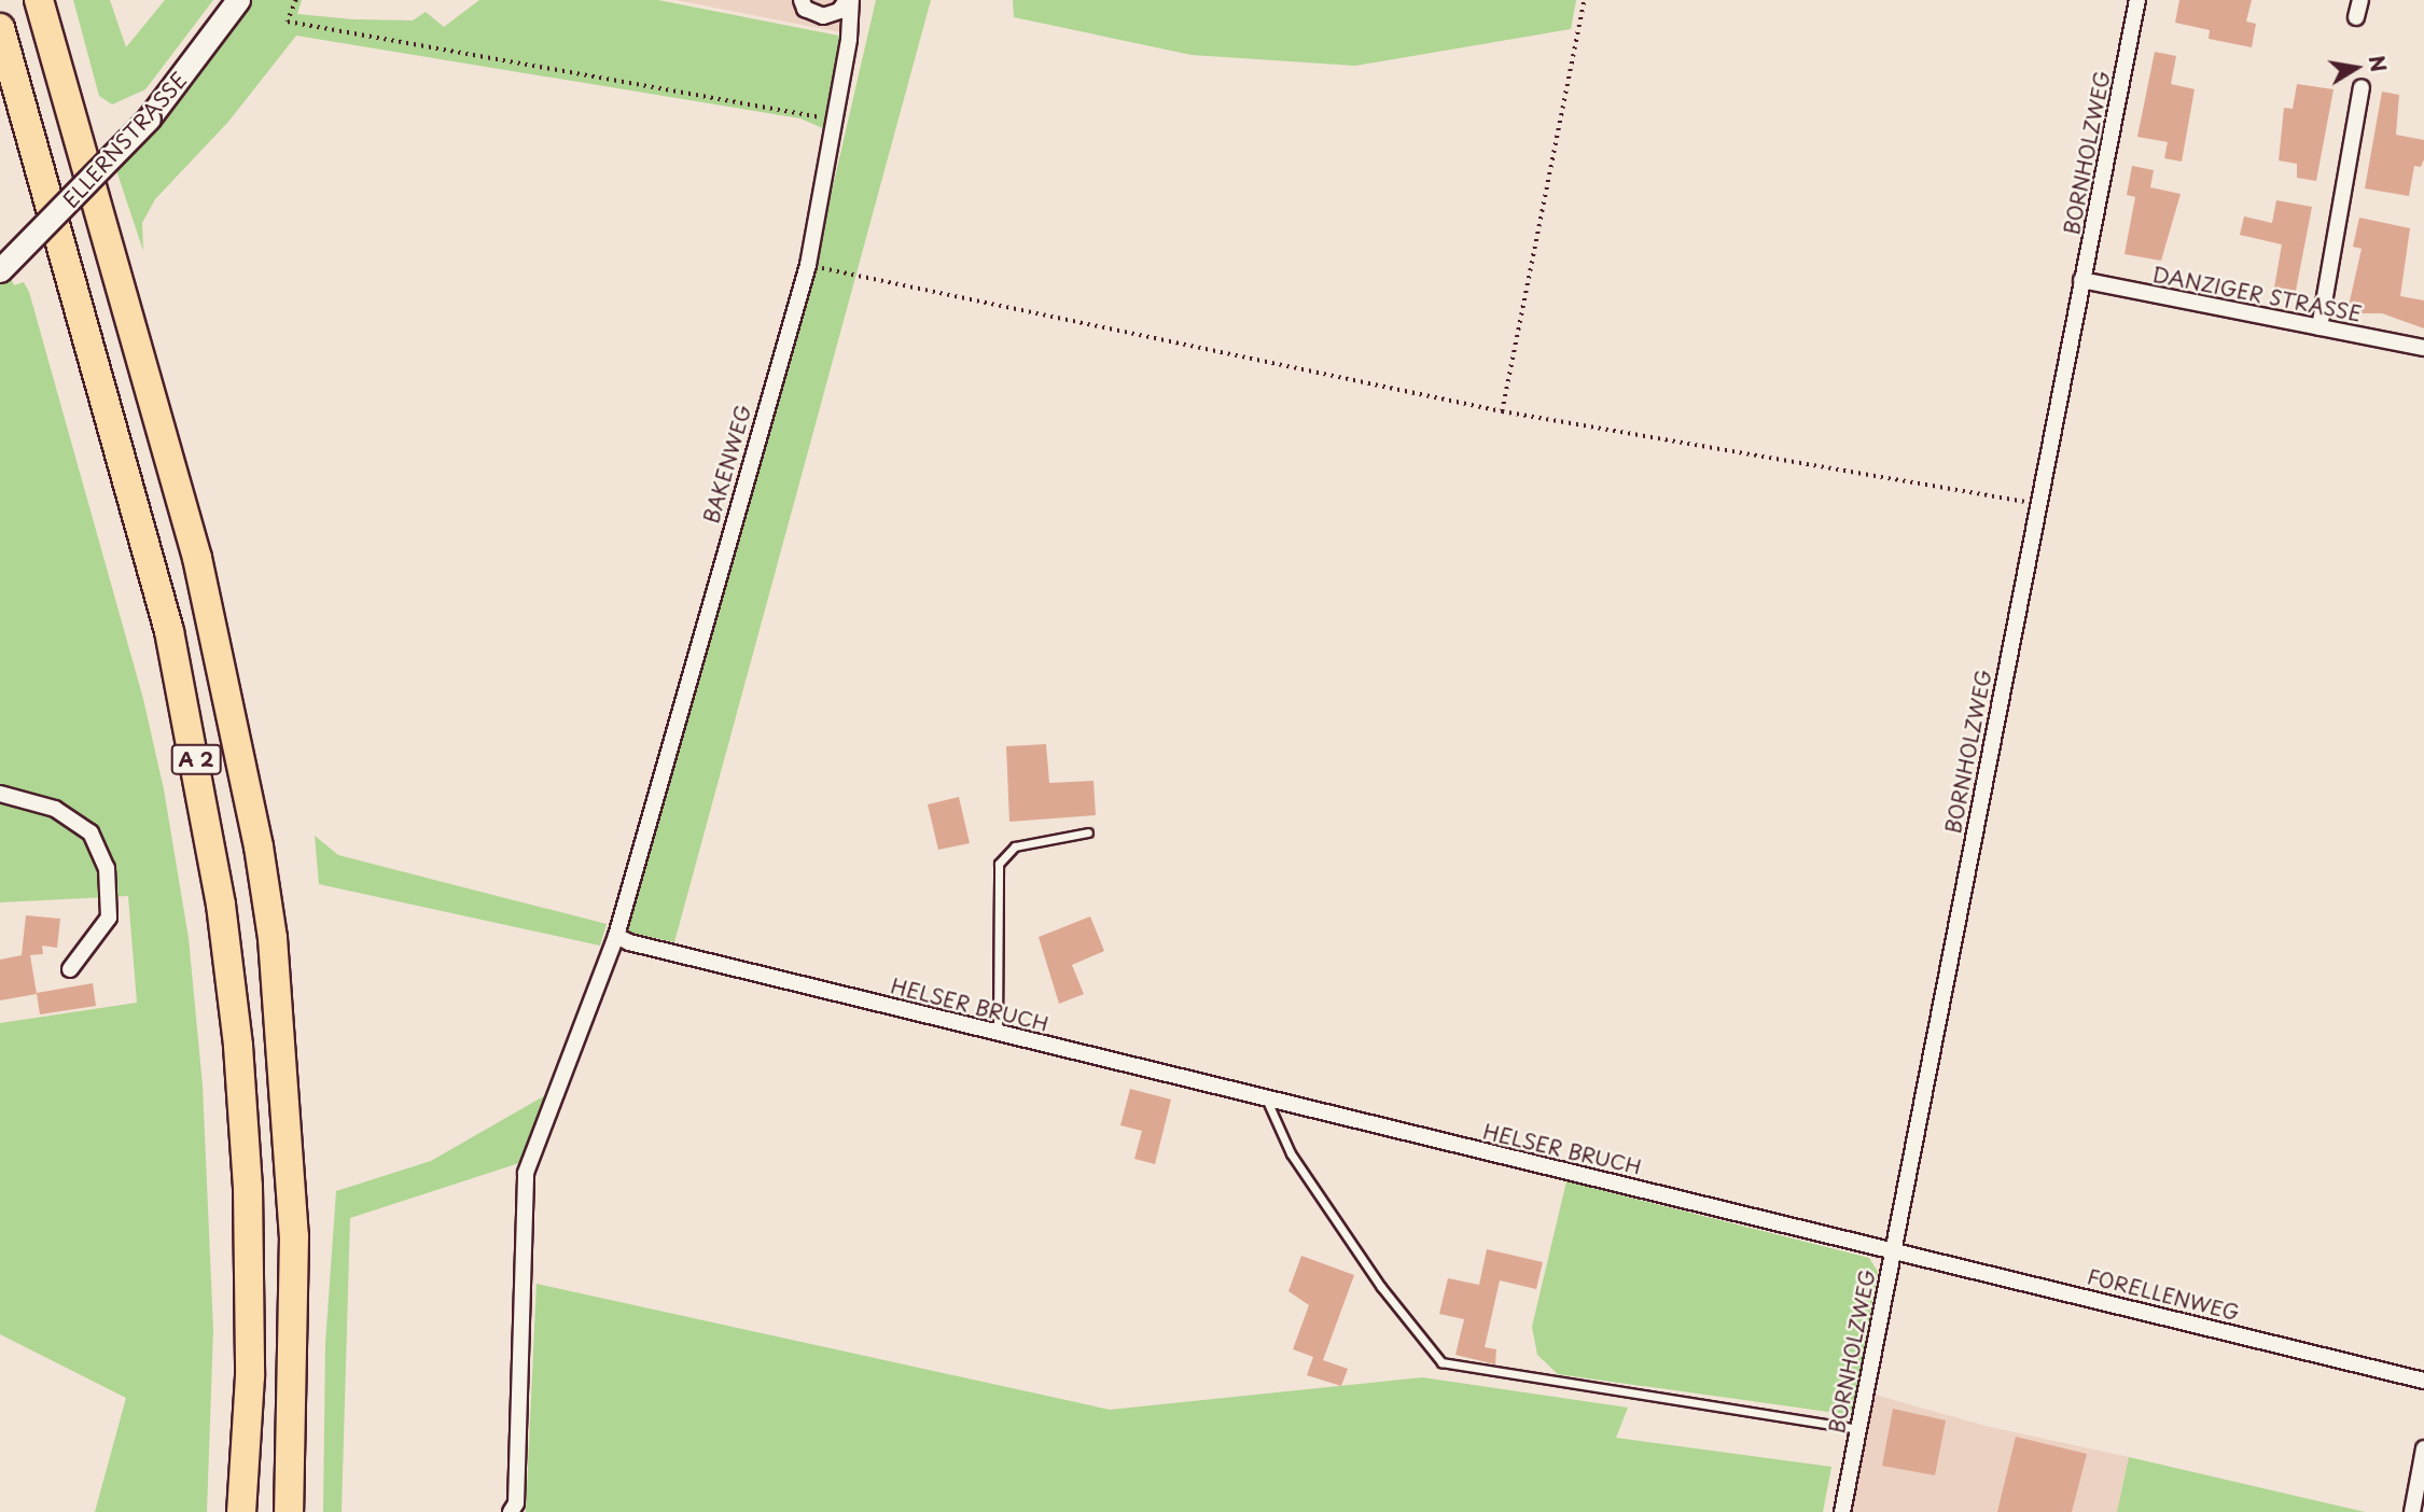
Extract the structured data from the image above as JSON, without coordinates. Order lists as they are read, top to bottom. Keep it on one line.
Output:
{"streets":{"highway":["A 2"],"street":["ELLERNSTRASSE","BORNHOLZWEG","DANZIGER STRASSE","BAKENWEG","HELSER BRUCH","FORELLENWEG"]},"crossings":[["BORNHOLZWEG","DANZIGER STRASSE"],["BORNHOLZWEG","HELSER BRUCH"],["BORNHOLZWEG","FORELLENWEG"],["BAKENWEG","HELSER BRUCH"],["HELSER BRUCH","FORELLENWEG"]],"north":"right"}
